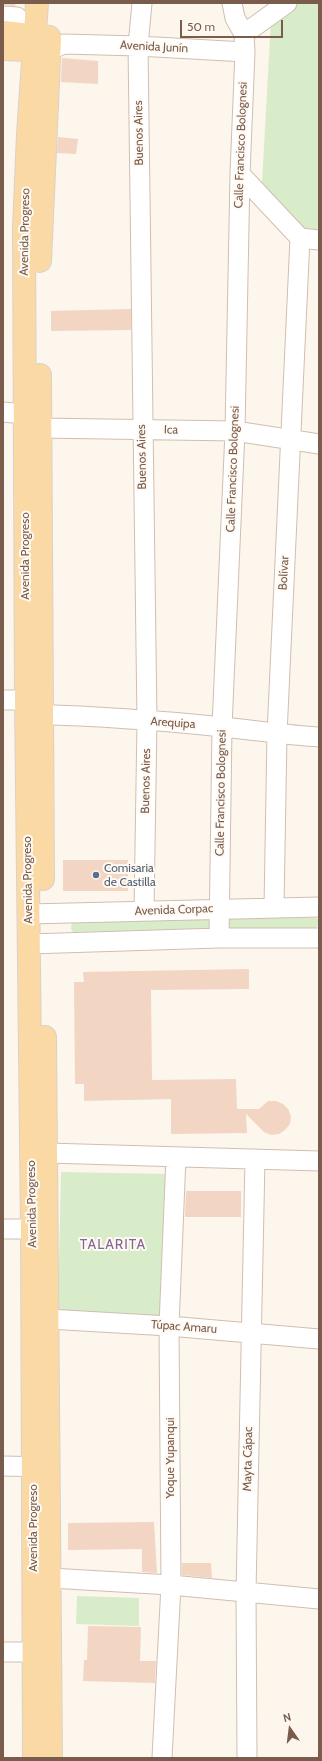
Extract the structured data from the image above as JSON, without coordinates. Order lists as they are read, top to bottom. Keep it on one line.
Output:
{"streets":{"main road":["Avenida Junín","Avenida Progreso"],"street":["Buenos Aires","Calle Francisco Bolognesi","Ica","Bolívar","Arequipa","Avenida Corpac","Túpac Amaru","Yoque Yupanqui","Mayta Cápac"]},"crossings":[["Avenida Junín","Buenos Aires"],["Avenida Junín","Calle Francisco Bolognesi"],["Avenida Junín","Avenida Progreso"],["Buenos Aires","Ica"],["Buenos Aires","Arequipa"],["Buenos Aires","Avenida Corpac"],["Calle Francisco Bolognesi","Ica"],["Calle Francisco Bolognesi","Arequipa"],["Calle Francisco Bolognesi","Avenida Corpac"],["Avenida Progreso","Ica"],["Avenida Progreso","Arequipa"],["Avenida Progreso","Avenida Corpac"],["Avenida Progreso","Túpac Amaru"],["Ica","Bolívar"],["Bolívar","Arequipa"],["Bolívar","Avenida Corpac"],["Túpac Amaru","Yoque Yupanqui"],["Túpac Amaru","Mayta Cápac"]],"districts":["TALARITA"],"places":["Comisaria de Castilla"],"scale_bar":"50 m","north":"top"}
